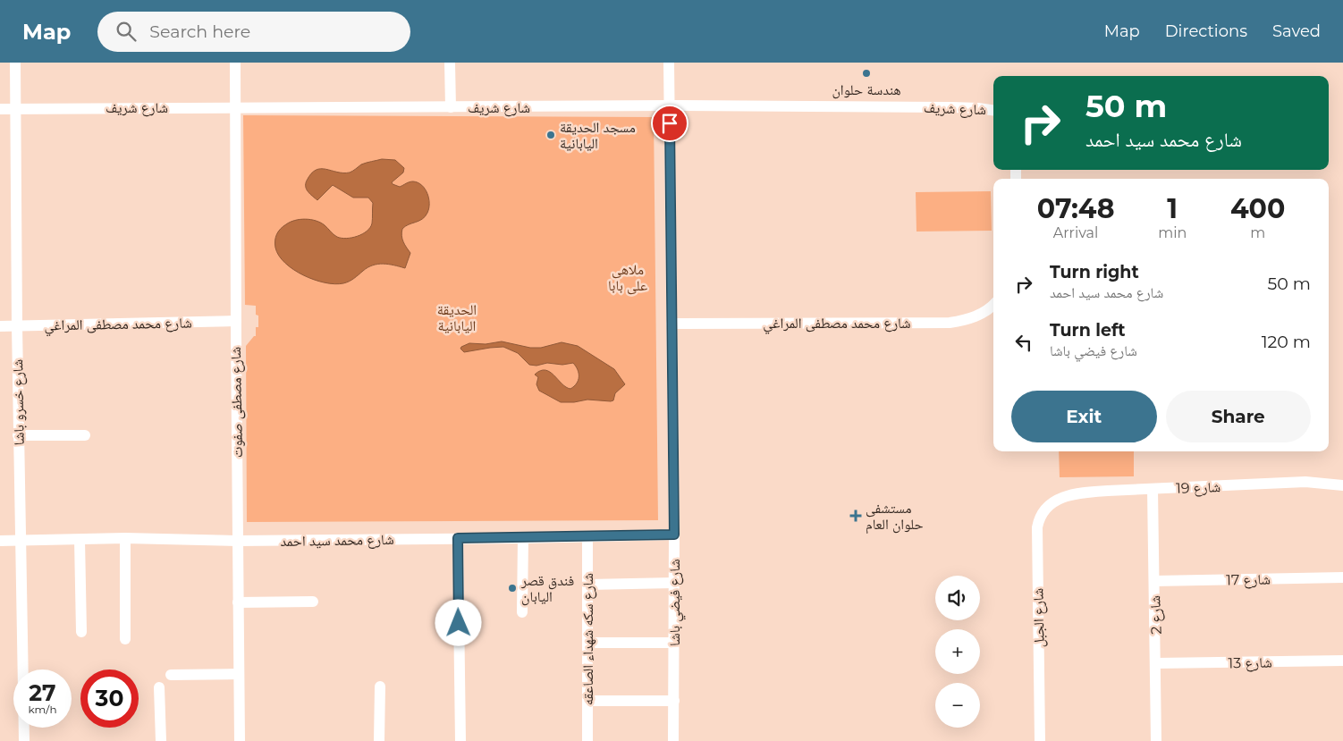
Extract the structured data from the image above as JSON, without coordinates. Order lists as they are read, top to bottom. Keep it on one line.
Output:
{"streets":{"street":["شارع شريف","شارع محمد مصطفى المراغي","شارع خسرو باشا","شارع مصطفى صفوت","شارع 19","شارع محمد سيد احمد","شارع 17","شارع فيضي باشا","شارع 2","شارع الجبل","شارع سكه شهداء الصاعقه","شارع 13"]},"crossings":[["شارع شريف","شارع خسرو باشا"],["شارع شريف","شارع مصطفى صفوت"],["شارع شريف","شارع فيضي باشا"],["شارع محمد مصطفى المراغي","شارع خسرو باشا"],["شارع محمد مصطفى المراغي","شارع مصطفى صفوت"],["شارع محمد مصطفى المراغي","شارع فيضي باشا"],["شارع خسرو باشا","شارع محمد سيد احمد"],["شارع مصطفى صفوت","شارع محمد سيد احمد"],["شارع 19","شارع 2"],["شارع 19","شارع الجبل"],["شارع محمد سيد احمد","شارع فيضي باشا"],["شارع محمد سيد احمد","شارع سكه شهداء الصاعقه"],["شارع 17","شارع 2"],["شارع 2","شارع 13"]],"parks":["ملاهى على بابا","الحديقة اليابانية"],"places":{"other":["هندسة حلوان","مسجد الحديقة اليابانية","فندق قصر اليابان"],"health":["مستشفى حلوان العام"]},"page":{"header":"Map","search":"Search here","nav":["Map","Directions","Saved"],"turn":["50 m","شارع محمد سيد احمد"],"eta":["07:48","Arrival","1","min","400","m"],"list":[{"name":"Turn right","note":"شارع محمد سيد احمد","value":"50 m"},{"name":"Turn left","note":"شارع فيضي باشا","value":"120 m"}],"buttons":["Exit","Share"],"map_buttons":["+","−"],"speed":"27 km/h","limit":"30"}}
